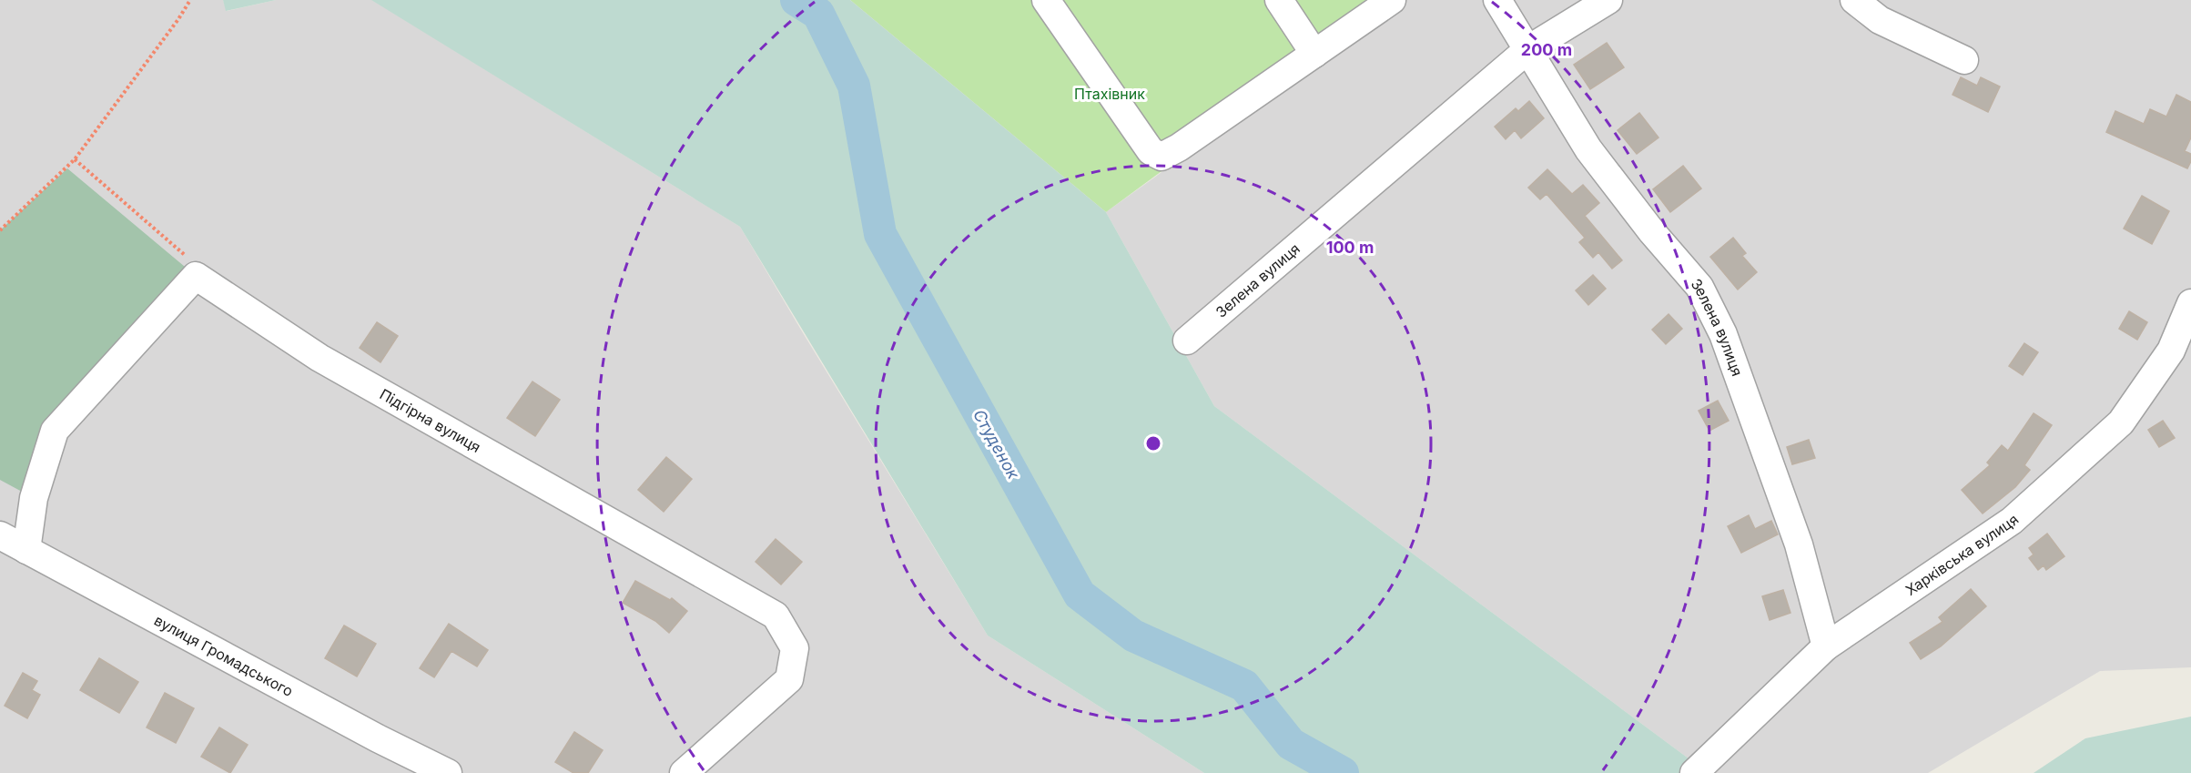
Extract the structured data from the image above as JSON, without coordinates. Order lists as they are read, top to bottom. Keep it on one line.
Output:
{"streets":{"street":["Зелена вулиця","Підгірна вулиця","Харківська вулиця","вулиця Громадського"]},"crossings":[["Зелена вулиця","Харківська вулиця"]],"water":["Студенок"],"parks":["Птахівник"],"rings":["200 m","100 m"]}
